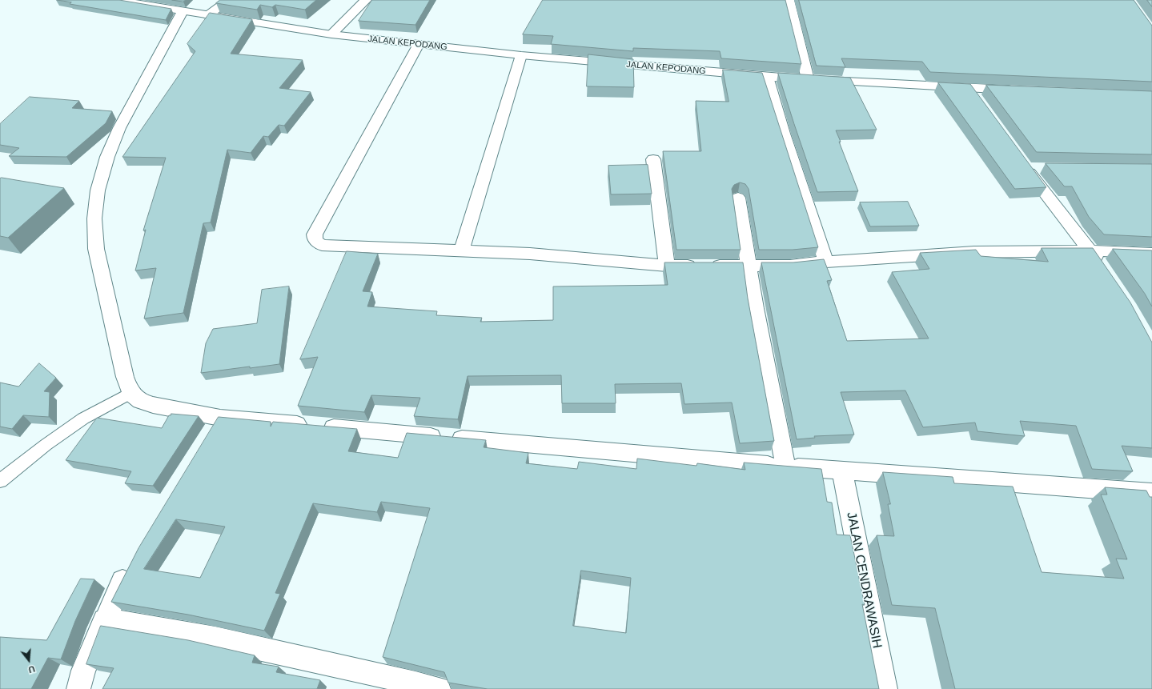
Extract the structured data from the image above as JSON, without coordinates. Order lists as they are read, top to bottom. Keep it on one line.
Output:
{"streets":{"street":["JALAN KEPODANG","JALAN CENDRAWASIH"]},"north":"bottom"}
